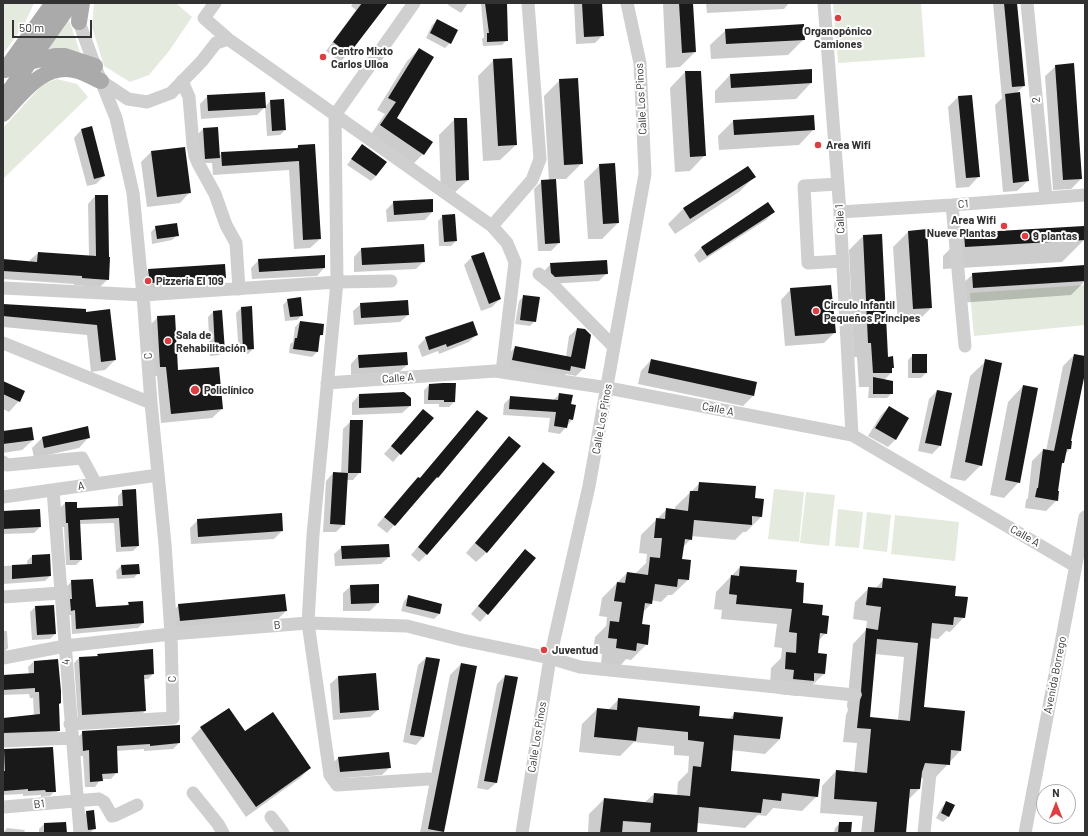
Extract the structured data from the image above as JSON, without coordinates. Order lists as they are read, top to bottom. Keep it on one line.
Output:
{"streets":{"street":["Calle Los Pinos","2","C1","Calle 1","C","Calle A","A","B","4","Avenida Borrego","B1"]},"crossings":[["Calle Los Pinos","Calle A"],["Calle Los Pinos","B"],["2","C1"],["C1","Calle 1"],["Calle 1","Calle A"],["C","A"],["C","B"],["C","4"],["Calle A","Avenida Borrego"],["A","4"],["B","4"],["4","B1"]],"places":["Organopónico Camiones","Centro Mixto Carlos Ulloa","Area Wifi","Area Wifi Nueve Plantas","9 plantas","Pizzería El 109","Círculo Infantil Pequeños Principes","Sala de Rehabilitación","Policlínico","Juventud"],"scale_bar":"50 m","north":"top"}
